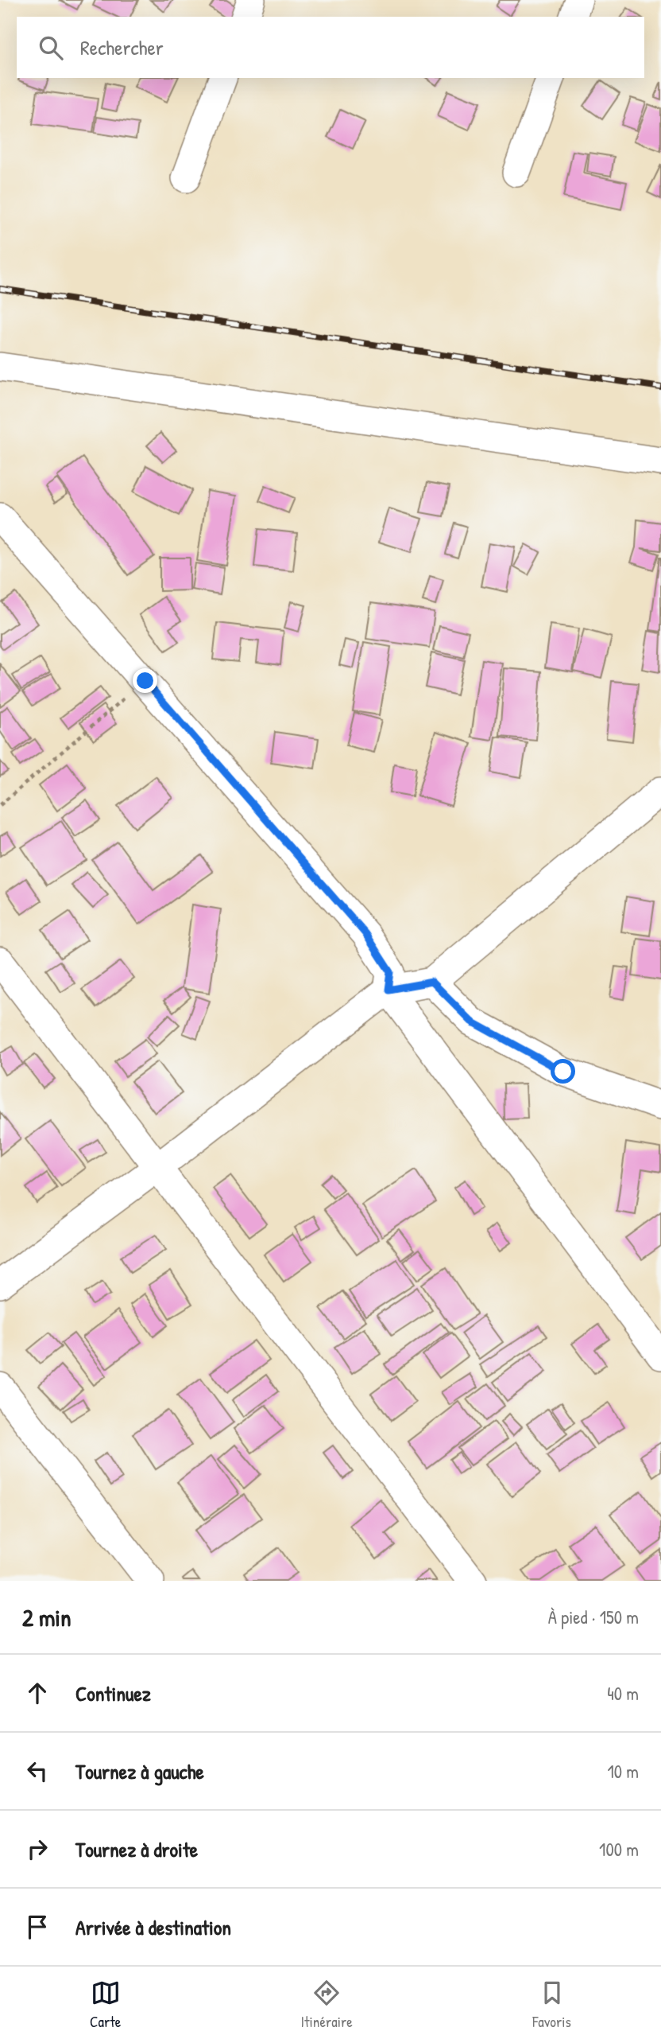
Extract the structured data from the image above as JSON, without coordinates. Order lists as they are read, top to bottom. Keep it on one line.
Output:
{"page":{"search":"Rechercher","heading":["2 min","À pied · 150 m"],"list":[["Continuez","40 m"],["Tournez à gauche","10 m"],["Tournez à droite","100 m"],"Arrivée à destination"],"nav":["Carte","Itinéraire","Favoris"]}}
